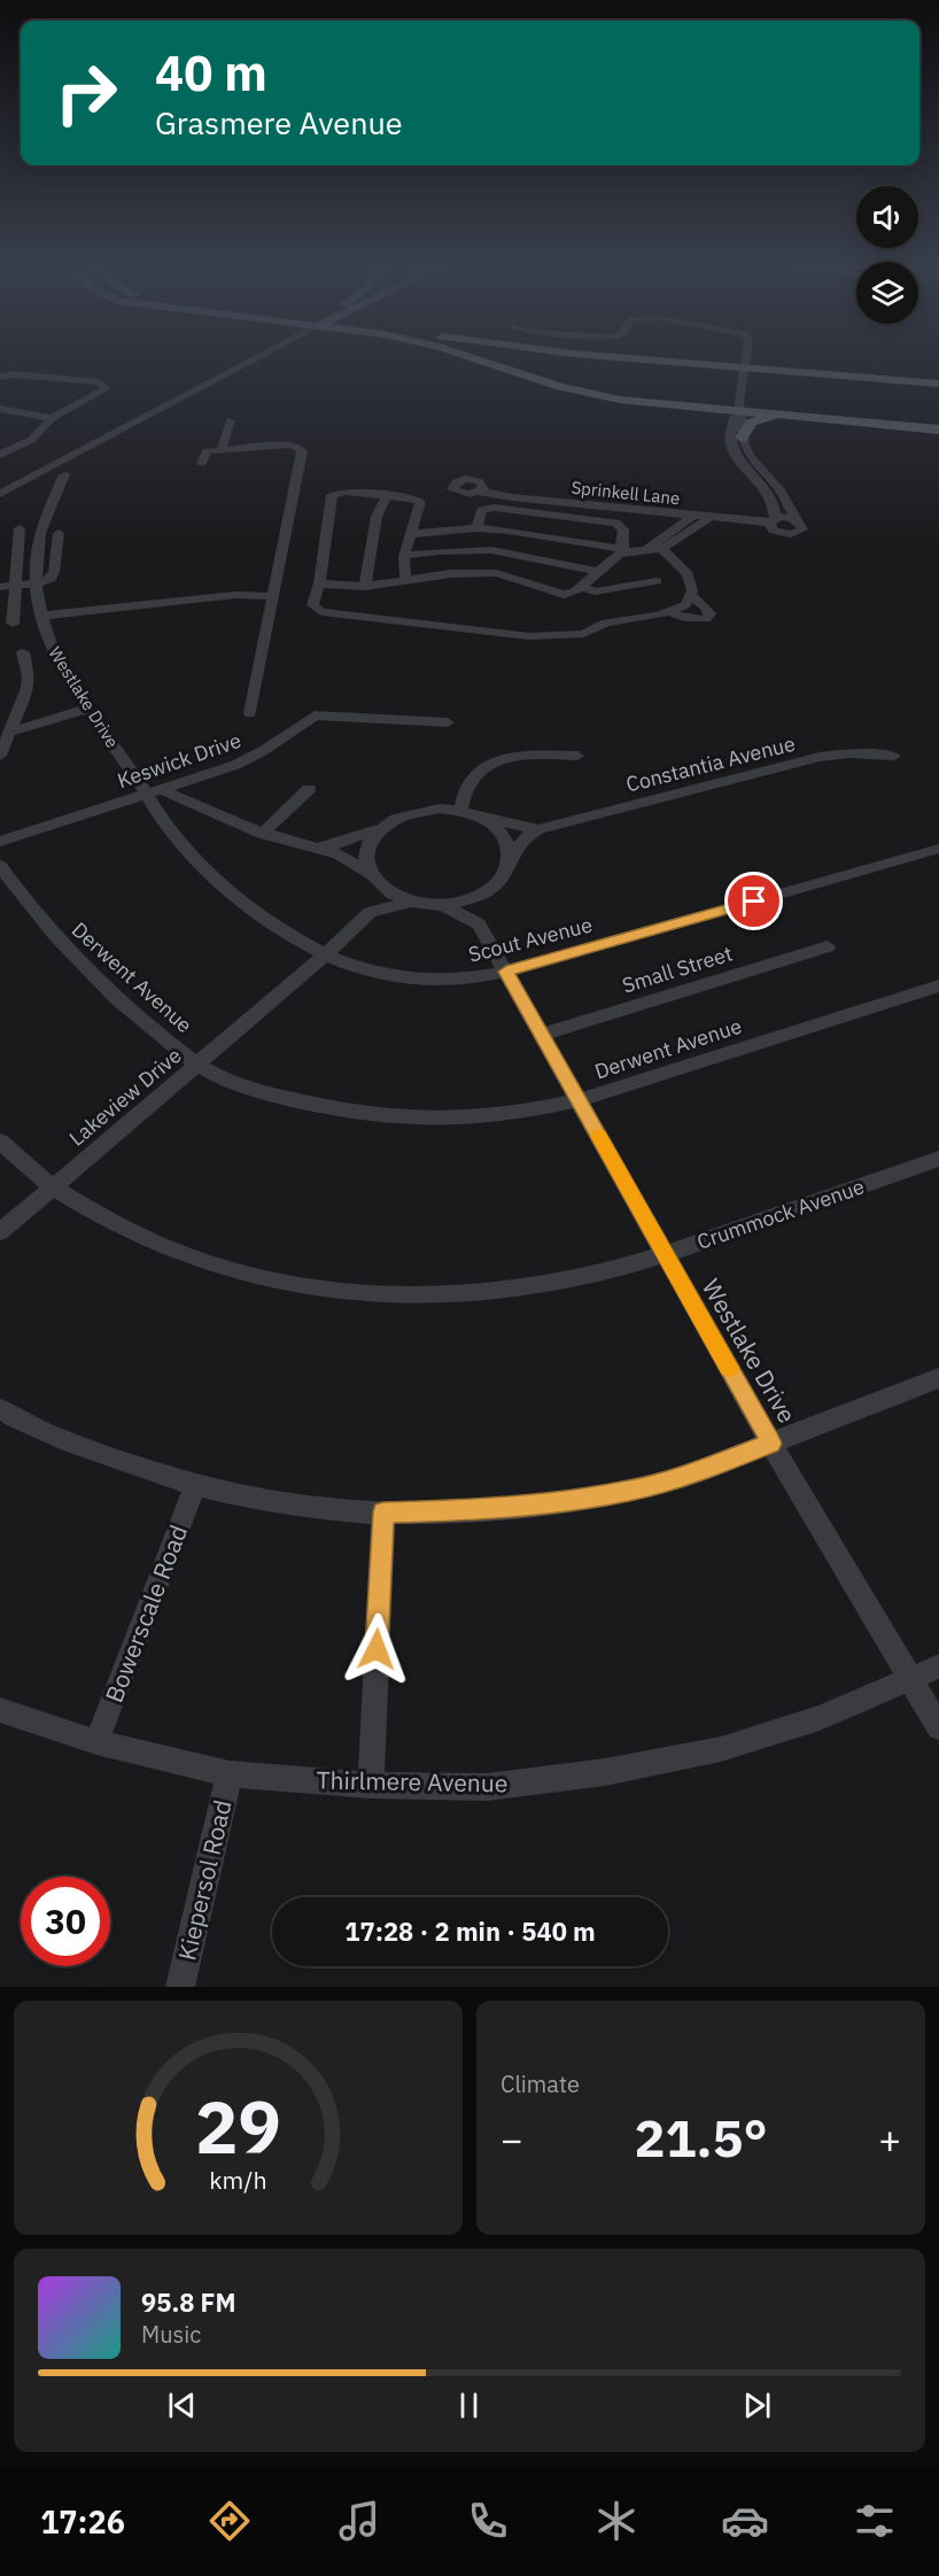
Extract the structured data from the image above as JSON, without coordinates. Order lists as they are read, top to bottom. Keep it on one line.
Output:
{"streets":{"street":["Sprinkell Lane","Westlake Drive","Keswick Drive","Constantia Avenue","Scout Avenue","Small Street","Derwent Avenue","Lakeview Drive","Crummock Avenue","Bowerscale Road","Thirlmere Avenue","Kiepersol Road"]},"crossings":[["Westlake Drive","Keswick Drive"],["Westlake Drive","Scout Avenue"],["Westlake Drive","Small Street"],["Westlake Drive","Derwent Avenue"],["Westlake Drive","Crummock Avenue"],["Westlake Drive","Thirlmere Avenue"],["Keswick Drive","Scout Avenue"],["Scout Avenue","Lakeview Drive"],["Derwent Avenue","Lakeview Drive"],["Lakeview Drive","Crummock Avenue"],["Bowerscale Road","Thirlmere Avenue"],["Thirlmere Avenue","Kiepersol Road"]],"page":{"turn":["40 m","Grasmere Avenue"],"limit":"30","trip":"17:28 · 2 min · 540 m","tile":"Climate","heat":["−","21.5°","+"],"song":["95.8 FM","Music"],"tabs":"17:26","gauge":["29","km/h"]}}
